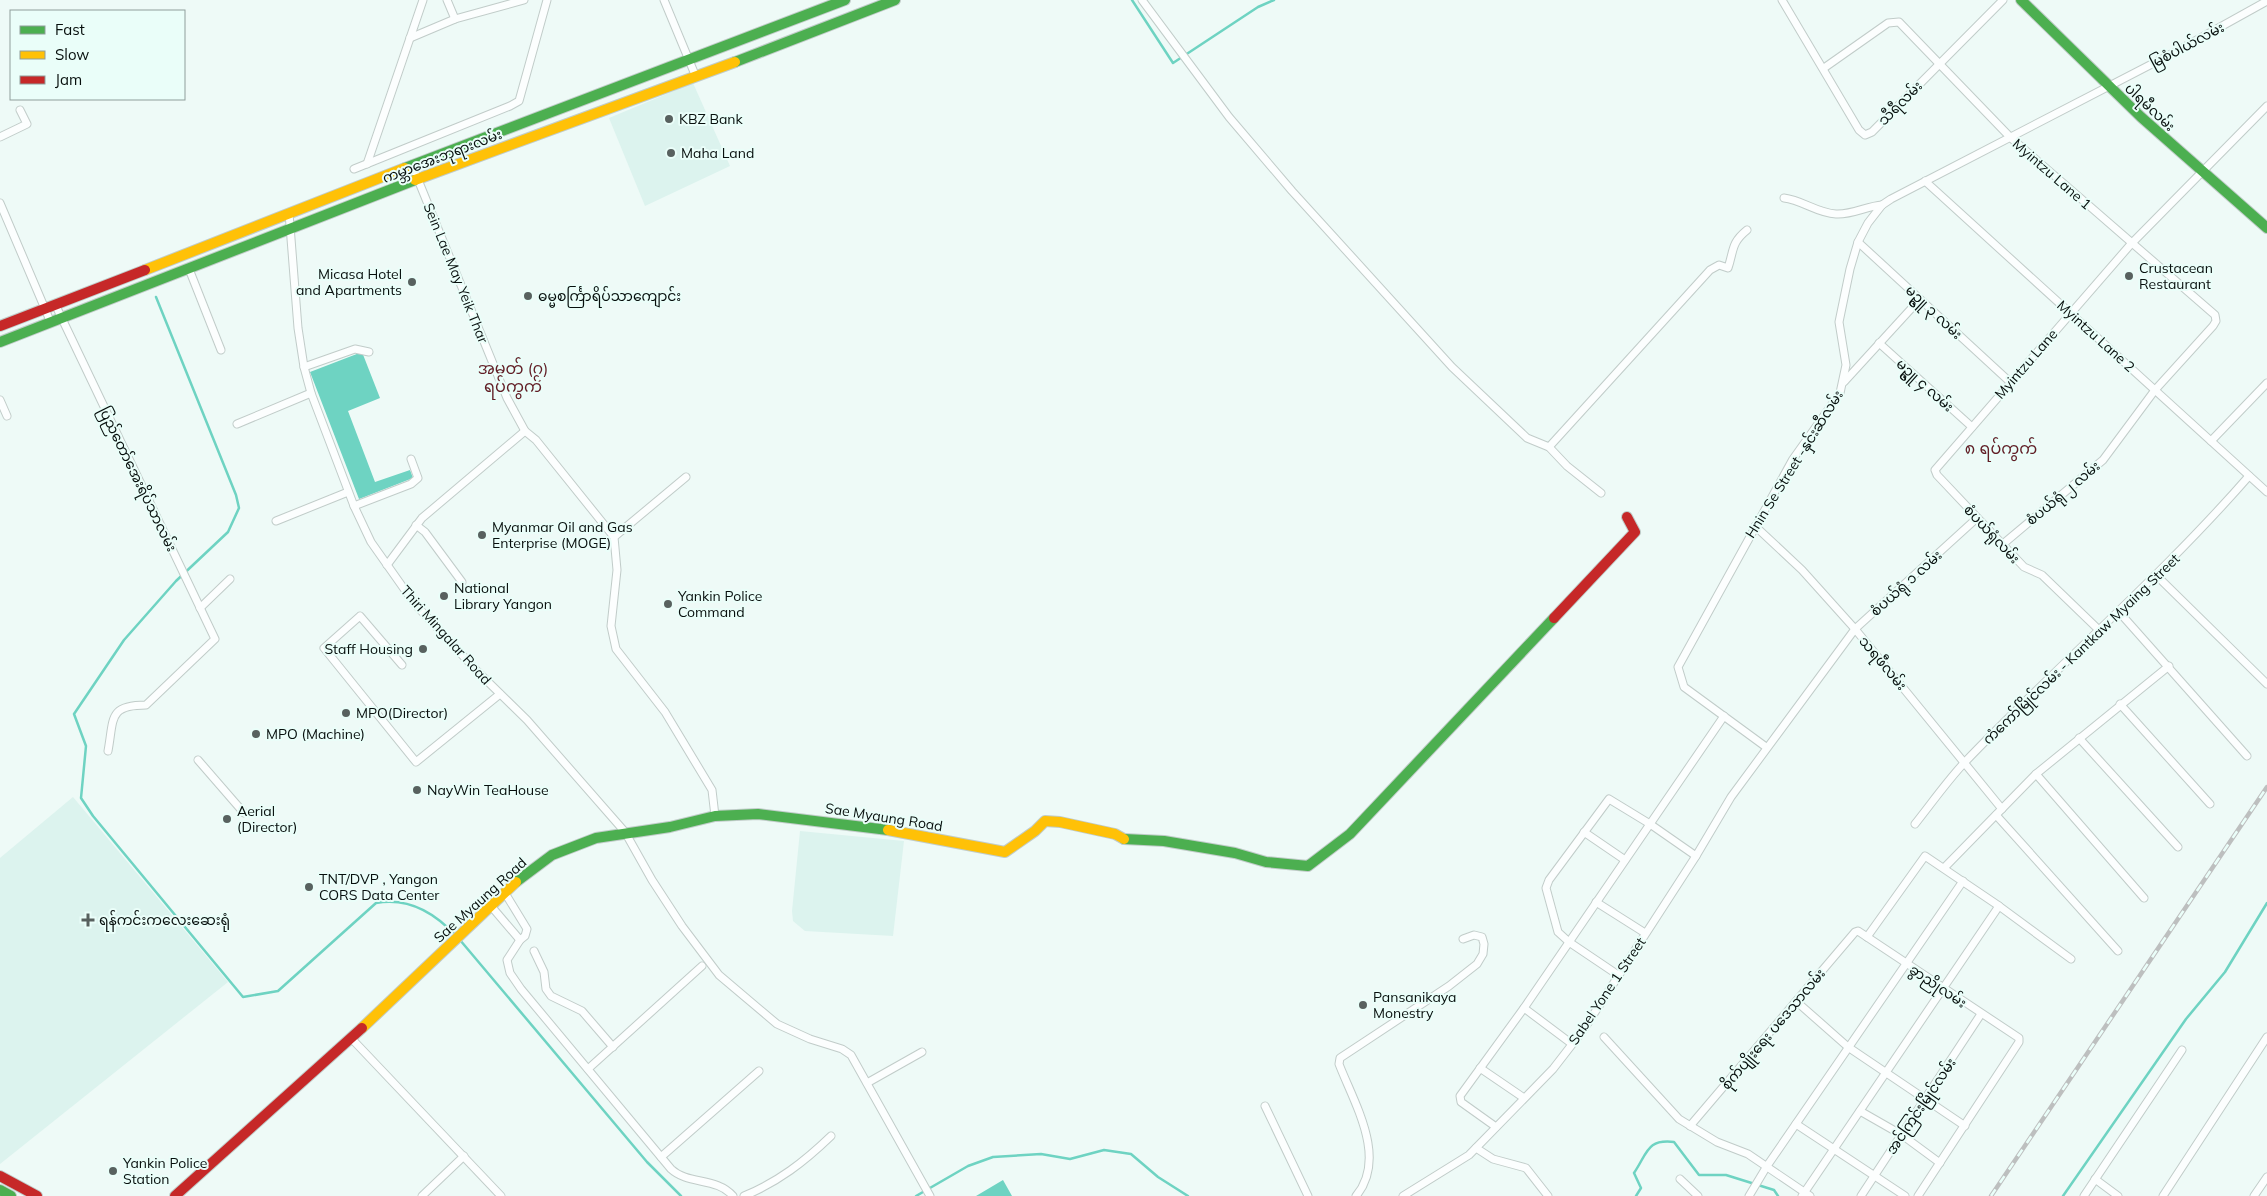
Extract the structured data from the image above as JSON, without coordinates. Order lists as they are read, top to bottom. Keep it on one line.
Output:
{"streets":{"main road":["ပါရမီလမ်း","ကမ္ဘာအေးဘုရားလမ်း","Sae Myaung Road"],"street":["မြစံပါယ်လမ်း","သီရီလမ်း","Myintzu Lane 1","Sein Lae May Yeik Thar","မဥ္ဇူ ၃ လမ်း","Myintzu Lane 2","Myintzu Lane","မဥ္ဇူ ၄ လမ်း","Hnin Se Street -နှင်းဆီလမ်း","ပြည်တော်အေးရိပ်သာလမ်း","စံပယ်ရုံ ၂ လမ်း","စံပယ်ရုံလမ်း","စံပယ်ရုံ ၁ လမ်း","Thiri Mingalar Road","ကံကော်မြိုင်လမ်း - Kantkaw Myaing Street","သရဖီလမ်း","ခွာညိုလမ်း","Sabel Yone 1 Street","စိုက်ပျိုးရေး ပဒေသာလမ်း","အင်ကြင်းမြိုင်လမ်း"]},"crossings":[["မြစံပါယ်လမ်း","ပါရမီလမ်း"],["မြစံပါယ်လမ်း","Hnin Se Street -နှင်းဆီလမ်း"],["သီရီလမ်း","Myintzu Lane 1"],["ပါရမီလမ်း","Myintzu Lane"],["ပါရမီလမ်း","Hnin Se Street -နှင်းဆီလမ်း"],["ကမ္ဘာအေးဘုရားလမ်း","Sein Lae May Yeik Thar"],["ကမ္ဘာအေးဘုရားလမ်း","ပြည်တော်အေးရိပ်သာလမ်း"],["ကမ္ဘာအေးဘုရားလမ်း","Thiri Mingalar Road"],["Myintzu Lane 1","Myintzu Lane"],["Myintzu Lane 1","Hnin Se Street -နှင်းဆီလမ်း"],["Myintzu Lane 1","စံပယ်ရုံ ၂ လမ်း"],["မဥ္ဇူ ၃ လမ်း","Myintzu Lane"],["မဥ္ဇူ ၃ လမ်း","Hnin Se Street -နှင်းဆီလမ်း"],["Myintzu Lane 2","Myintzu Lane"],["Myintzu Lane 2","Hnin Se Street -နှင်းဆီလမ်း"],["Myintzu Lane 2","စံပယ်ရုံ ၂ လမ်း"],["Myintzu Lane 2","ကံကော်မြိုင်လမ်း - Kantkaw Myaing Street"],["Myintzu Lane","မဥ္ဇူ ၄ လမ်း"],["Myintzu Lane","စံပယ်ရုံလမ်း"],["Hnin Se Street -နှင်းဆီလမ်း","စံပယ်ရုံ ၁ လမ်း"],["Hnin Se Street -နှင်းဆီလမ်း","သရဖီလမ်း"],["Hnin Se Street -နှင်းဆီလမ်း","Sabel Yone 1 Street"],["စံပယ်ရုံ ၂ လမ်း","စံပယ်ရုံလမ်း"],["စံပယ်ရုံလမ်း","စံပယ်ရုံ ၁ လမ်း"],["စံပယ်ရုံလမ်း","ကံကော်မြိုင်လမ်း - Kantkaw Myaing Street"],["စံပယ်ရုံ ၁ လမ်း","သရဖီလမ်း"],["စံပယ်ရုံ ၁ လမ်း","Sabel Yone 1 Street"],["Thiri Mingalar Road","Sae Myaung Road"],["ကံကော်မြိုင်လမ်း - Kantkaw Myaing Street","သရဖီလမ်း"],["ခွာညိုလမ်း","စိုက်ပျိုးရေး ပဒေသာလမ်း"],["ခွာညိုလမ်း","အင်ကြင်းမြိုင်လမ်း"]],"districts":["အမှတ် (၇) ရပ်ကွက်","၈ ရပ်ကွက်"],"places":{"other":["KBZ Bank","Maha Land","Crustacean Restaurant","Micasa Hotel and Apartments","ဓမ္မစင်္ကြာရိပ်သာကျောင်း","Myanmar Oil and Gas Enterprise (MOGE)","National Library Yangon","Yankin Police Command","Staff Housing","MPO(Director)","MPO (Machine)","NayWin TeaHouse","Aerial (Director)","TNT/DVP , Yangon CORS Data Center","Pansanikaya Monestry","Yankin Police Station"],"health":["ရန်ကင်းကလေးဆေးရုံ"]},"legend":["Fast","Slow","Jam"]}
